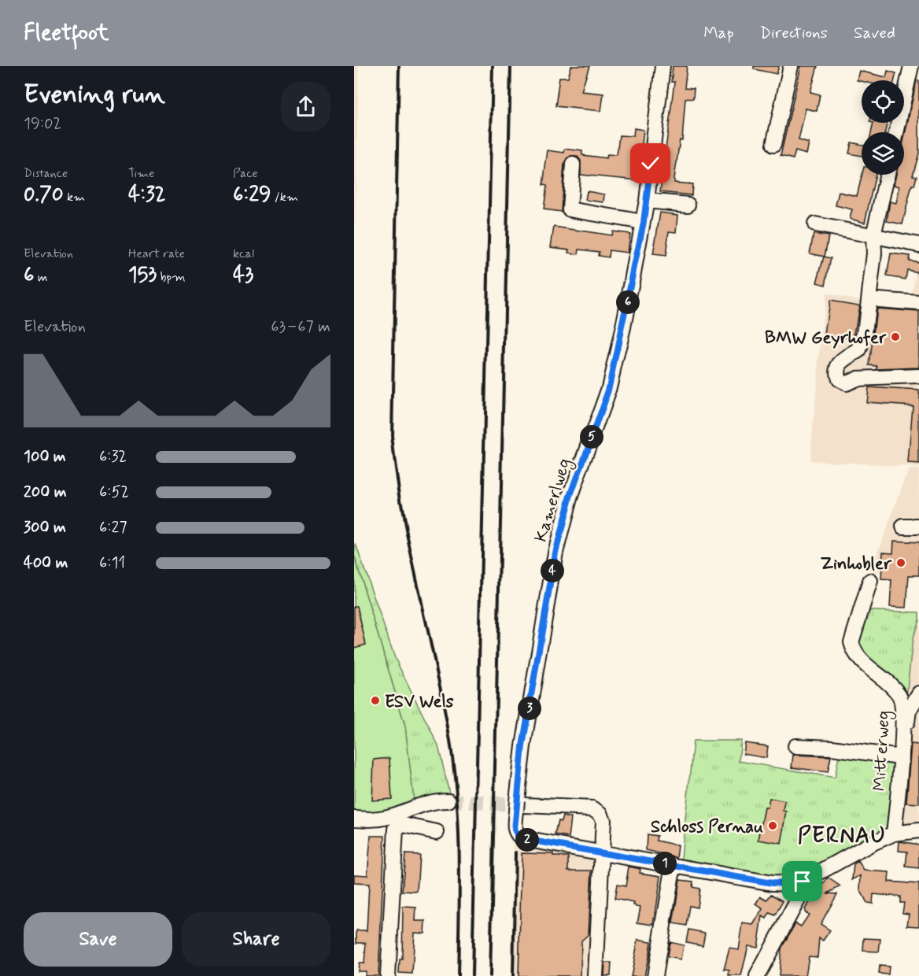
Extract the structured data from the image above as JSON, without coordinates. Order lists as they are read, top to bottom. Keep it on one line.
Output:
{"streets":{"street":["Kamerlweg","Mitterweg"]},"districts":["PERNAU"],"places":["BMW Geyrhofer","Zinhobler","ESV Wels","Schloss Pernau"],"page":{"header":"Fleetfoot","nav":["Map","Directions","Saved"],"heading":["Evening run","19:02"],"stats":[["Distance","0.70 km"],["Time","4:32"],["Pace","6:29 /km"],["Elevation","6 m"],["Heart rate","153 bpm"],["kcal","43"]],"pins":["6","5","4","3","2","1"],"chart":["Elevation","63–67 m"],"list":[{"name":"100 m","note":"6:32"},{"name":"200 m","note":"6:52"},{"name":"300 m","note":"6:27"},{"name":"400 m","note":"6:11"}],"buttons":["Save","Share"]}}
